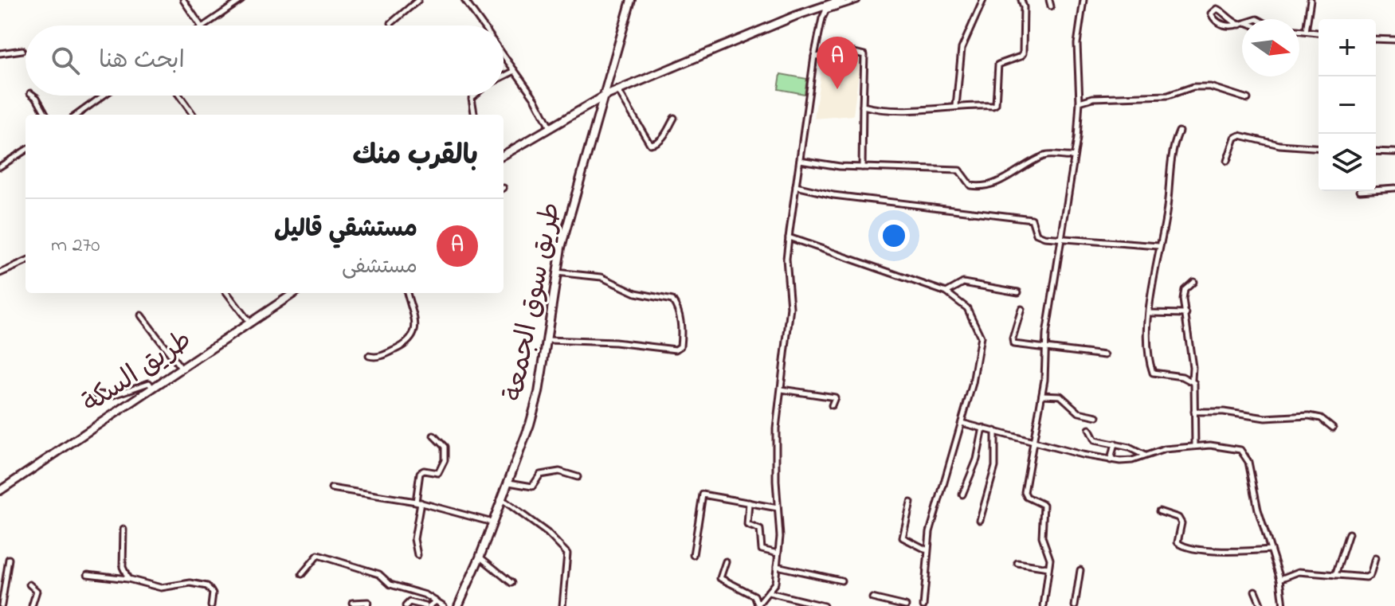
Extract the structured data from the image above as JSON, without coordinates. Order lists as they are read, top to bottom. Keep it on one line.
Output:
{"streets":{"main road":["طريق سوق الجمعة","طريق السكة"]},"north":"right","page":{"map_buttons":["+","−"],"search":"ابحث هنا","pins":"A","heading":"بالقرب منك","list":[{"mark":"A","name":"مستشقي قاليل","note":"مستشفى","value":"270 m"}]}}
